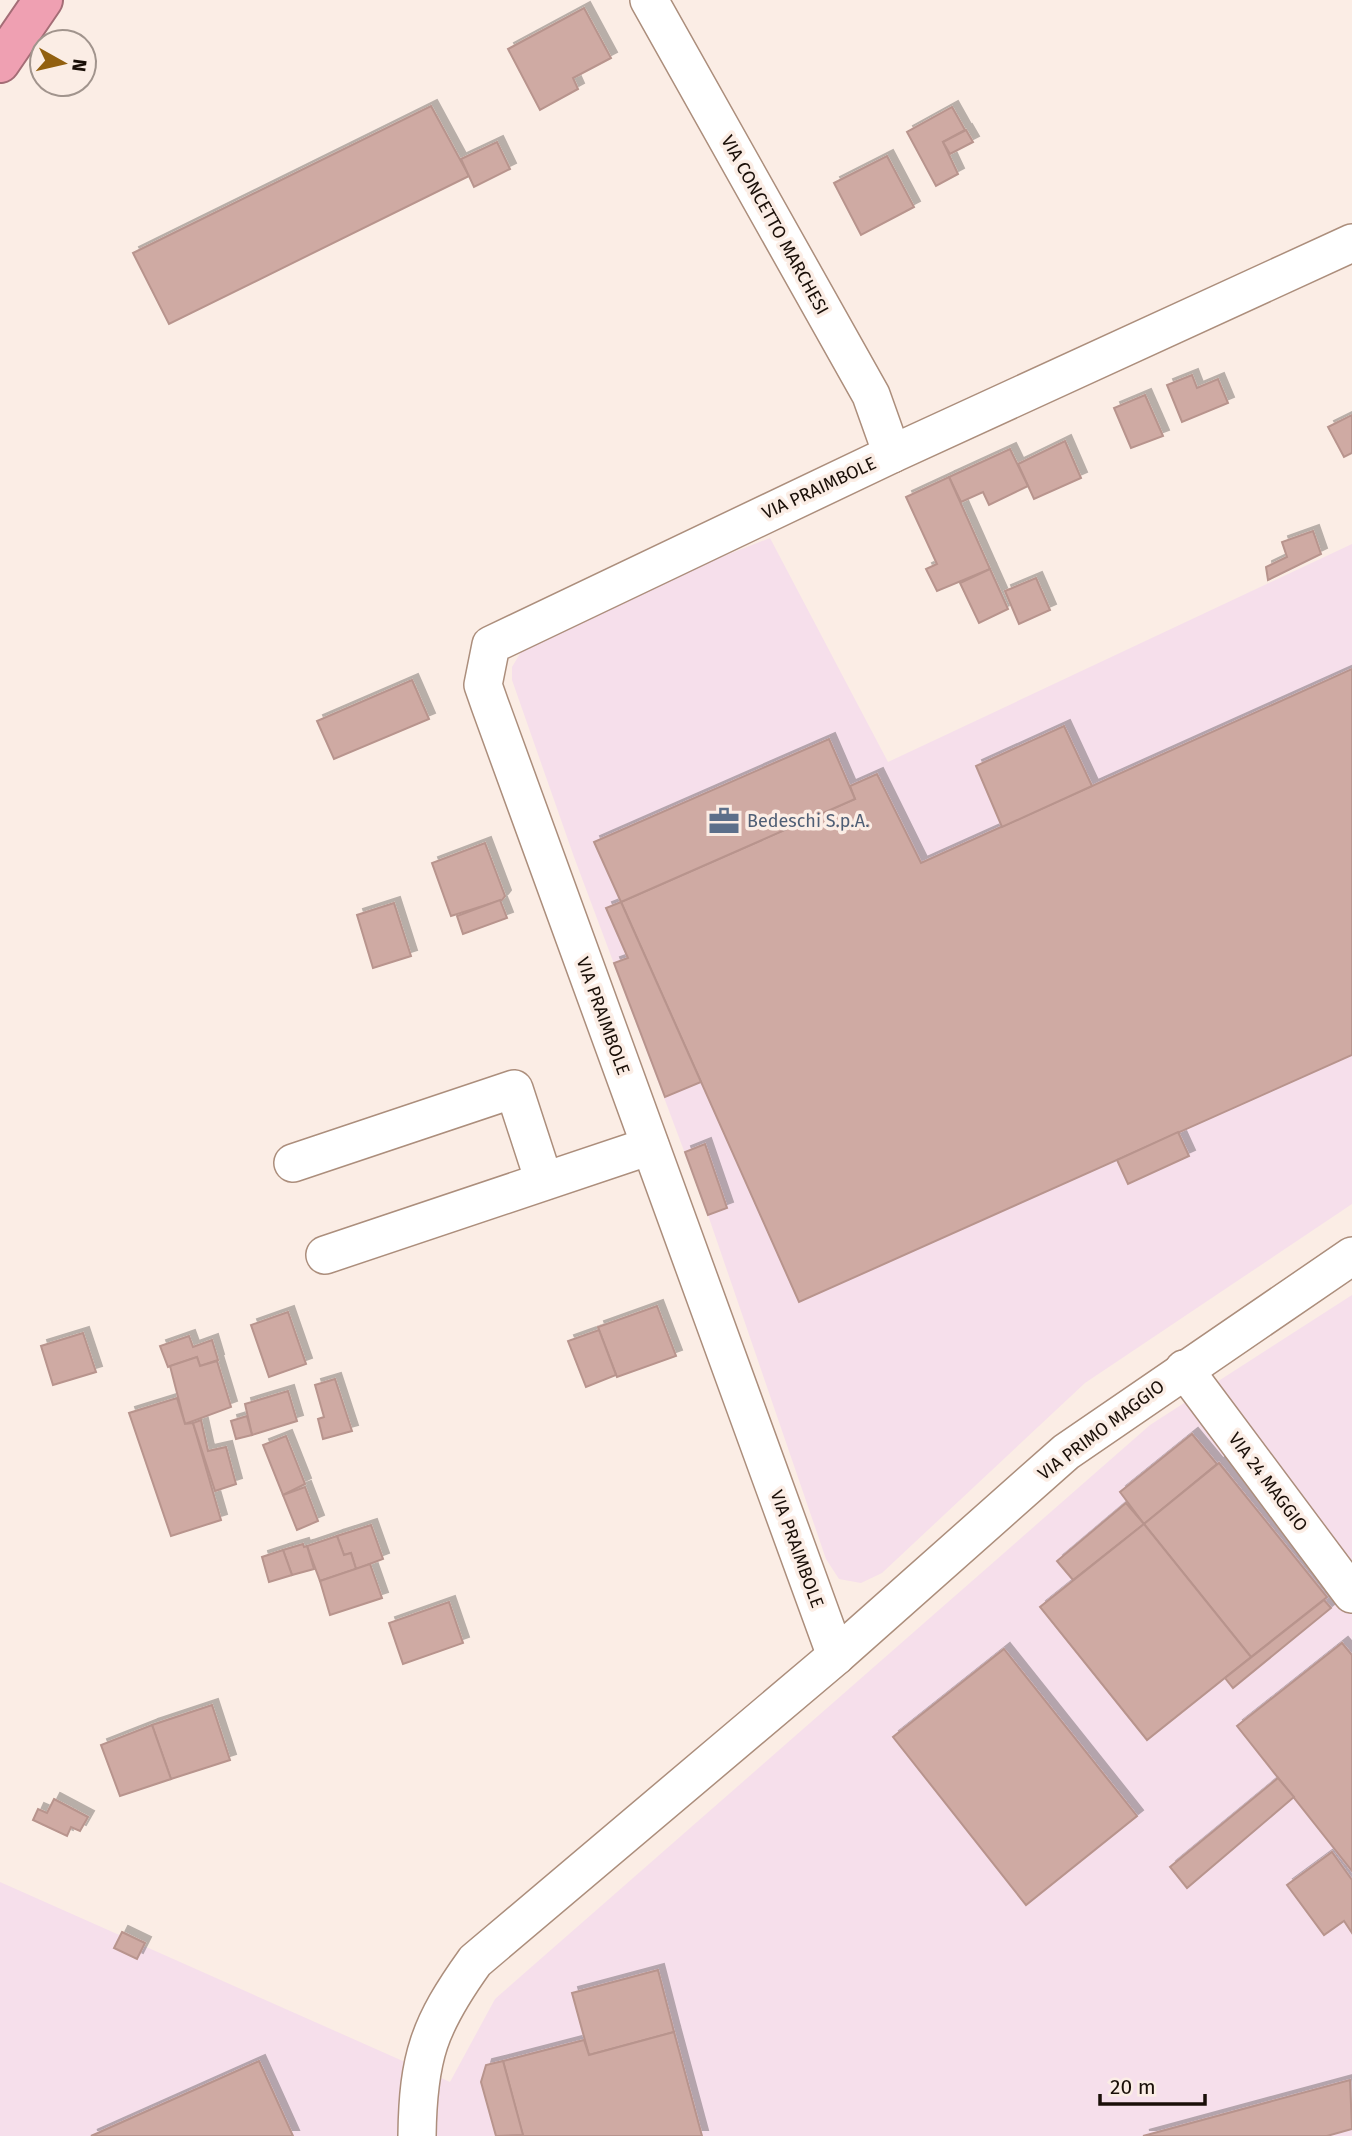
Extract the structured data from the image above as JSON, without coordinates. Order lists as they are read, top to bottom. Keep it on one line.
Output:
{"streets":{"street":["VIA CONCETTO MARCHESI","VIA PRAIMBOLE","VIA PRIMO MAGGIO","VIA 24 MAGGIO"]},"crossings":[["VIA CONCETTO MARCHESI","VIA PRAIMBOLE"],["VIA PRAIMBOLE","VIA PRIMO MAGGIO"],["VIA PRIMO MAGGIO","VIA 24 MAGGIO"]],"places":{"office":["Bedeschi S.p.A."]},"scale_bar":"20 m","north":"right"}
